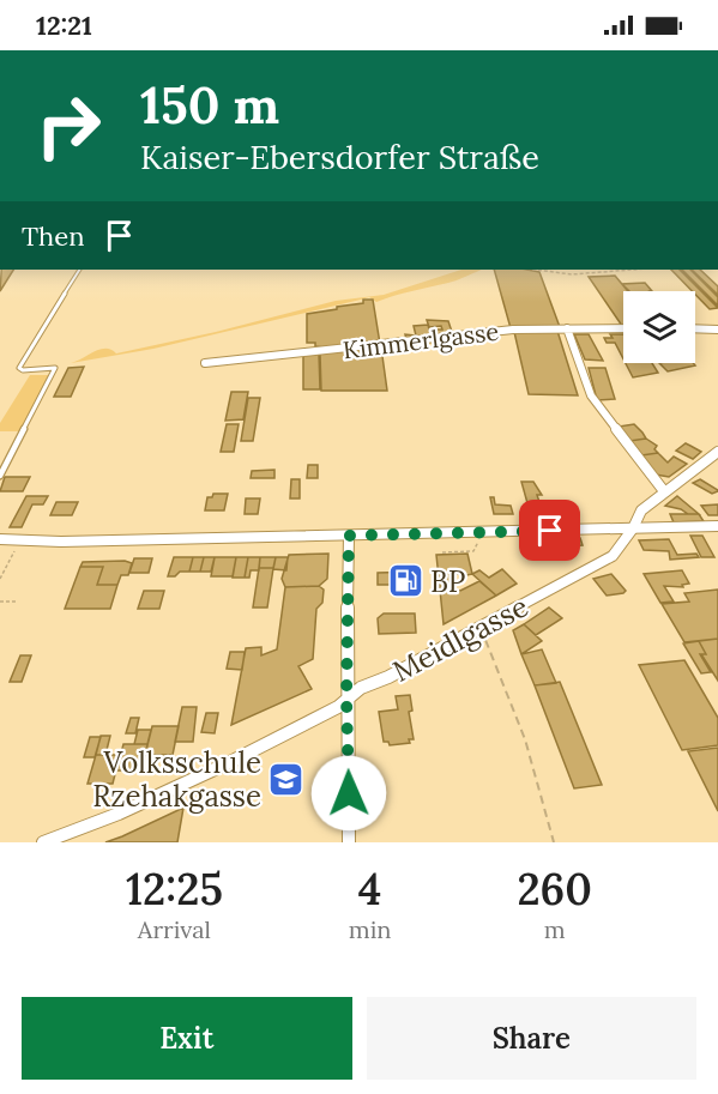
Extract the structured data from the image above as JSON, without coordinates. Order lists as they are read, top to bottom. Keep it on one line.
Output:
{"streets":{"street":["Kimmerlgasse","Meidlgasse"]},"places":{"fuel station":["BP"],"school or university":["Volksschule Rzehakgasse"]},"page":{"status":"12:21","turn":["150 m","Kaiser-Ebersdorfer Straße"],"then":"Then","eta":["12:25","Arrival","4","min","260","m"],"buttons":["Exit","Share"]}}
